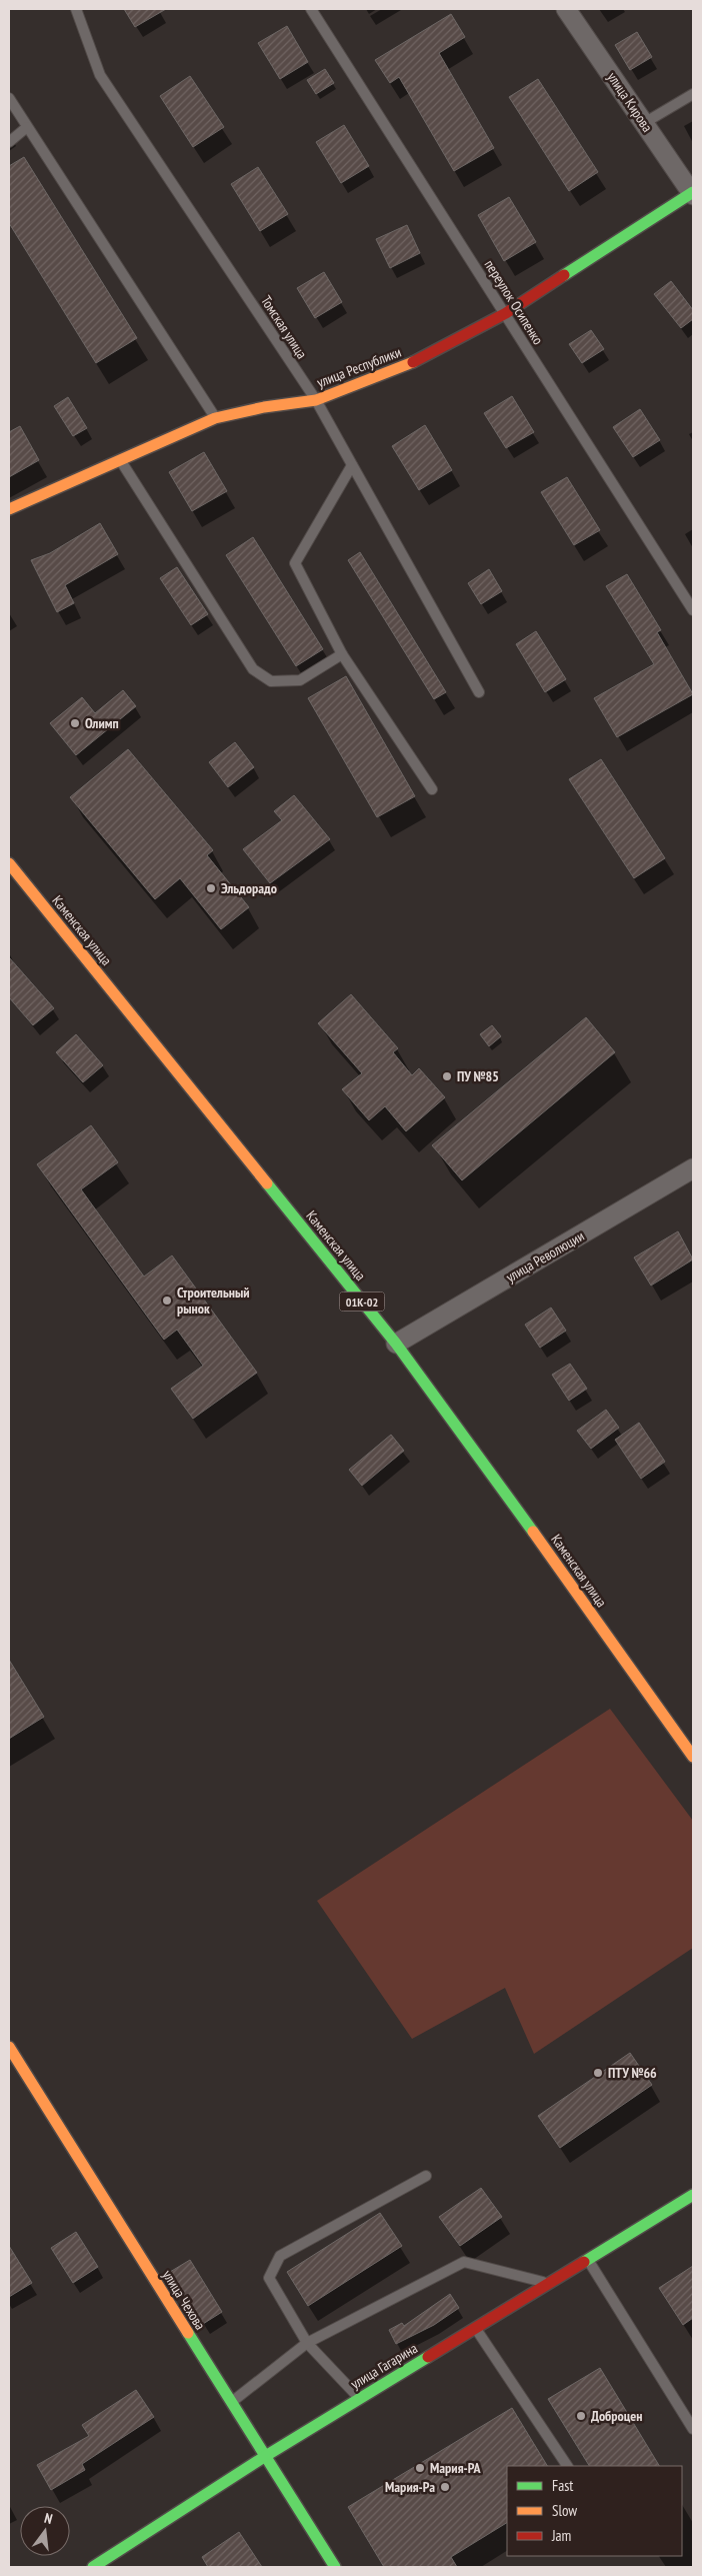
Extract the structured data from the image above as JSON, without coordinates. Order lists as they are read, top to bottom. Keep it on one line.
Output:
{"streets":{"street":["улица Кирова","улица Республики","Каменская улица","улица Революции","01К-02","улица Чехова","улица Гагарина"],"lane":["переулок Осипенко","Томская улица"]},"crossings":[["улица Кирова","улица Республики"],["переулок Осипенко","улица Республики"],["Томская улица","улица Республики"],["Каменская улица","улица Революции"],["улица Чехова","улица Гагарина"]],"places":["Олимп","Эльдорадо","ПУ №85","Строительный рынок","ПТУ №66","Доброцен","Мария-РА","Мария-Ра"],"legend":["Fast","Slow","Jam"],"north":"top"}
